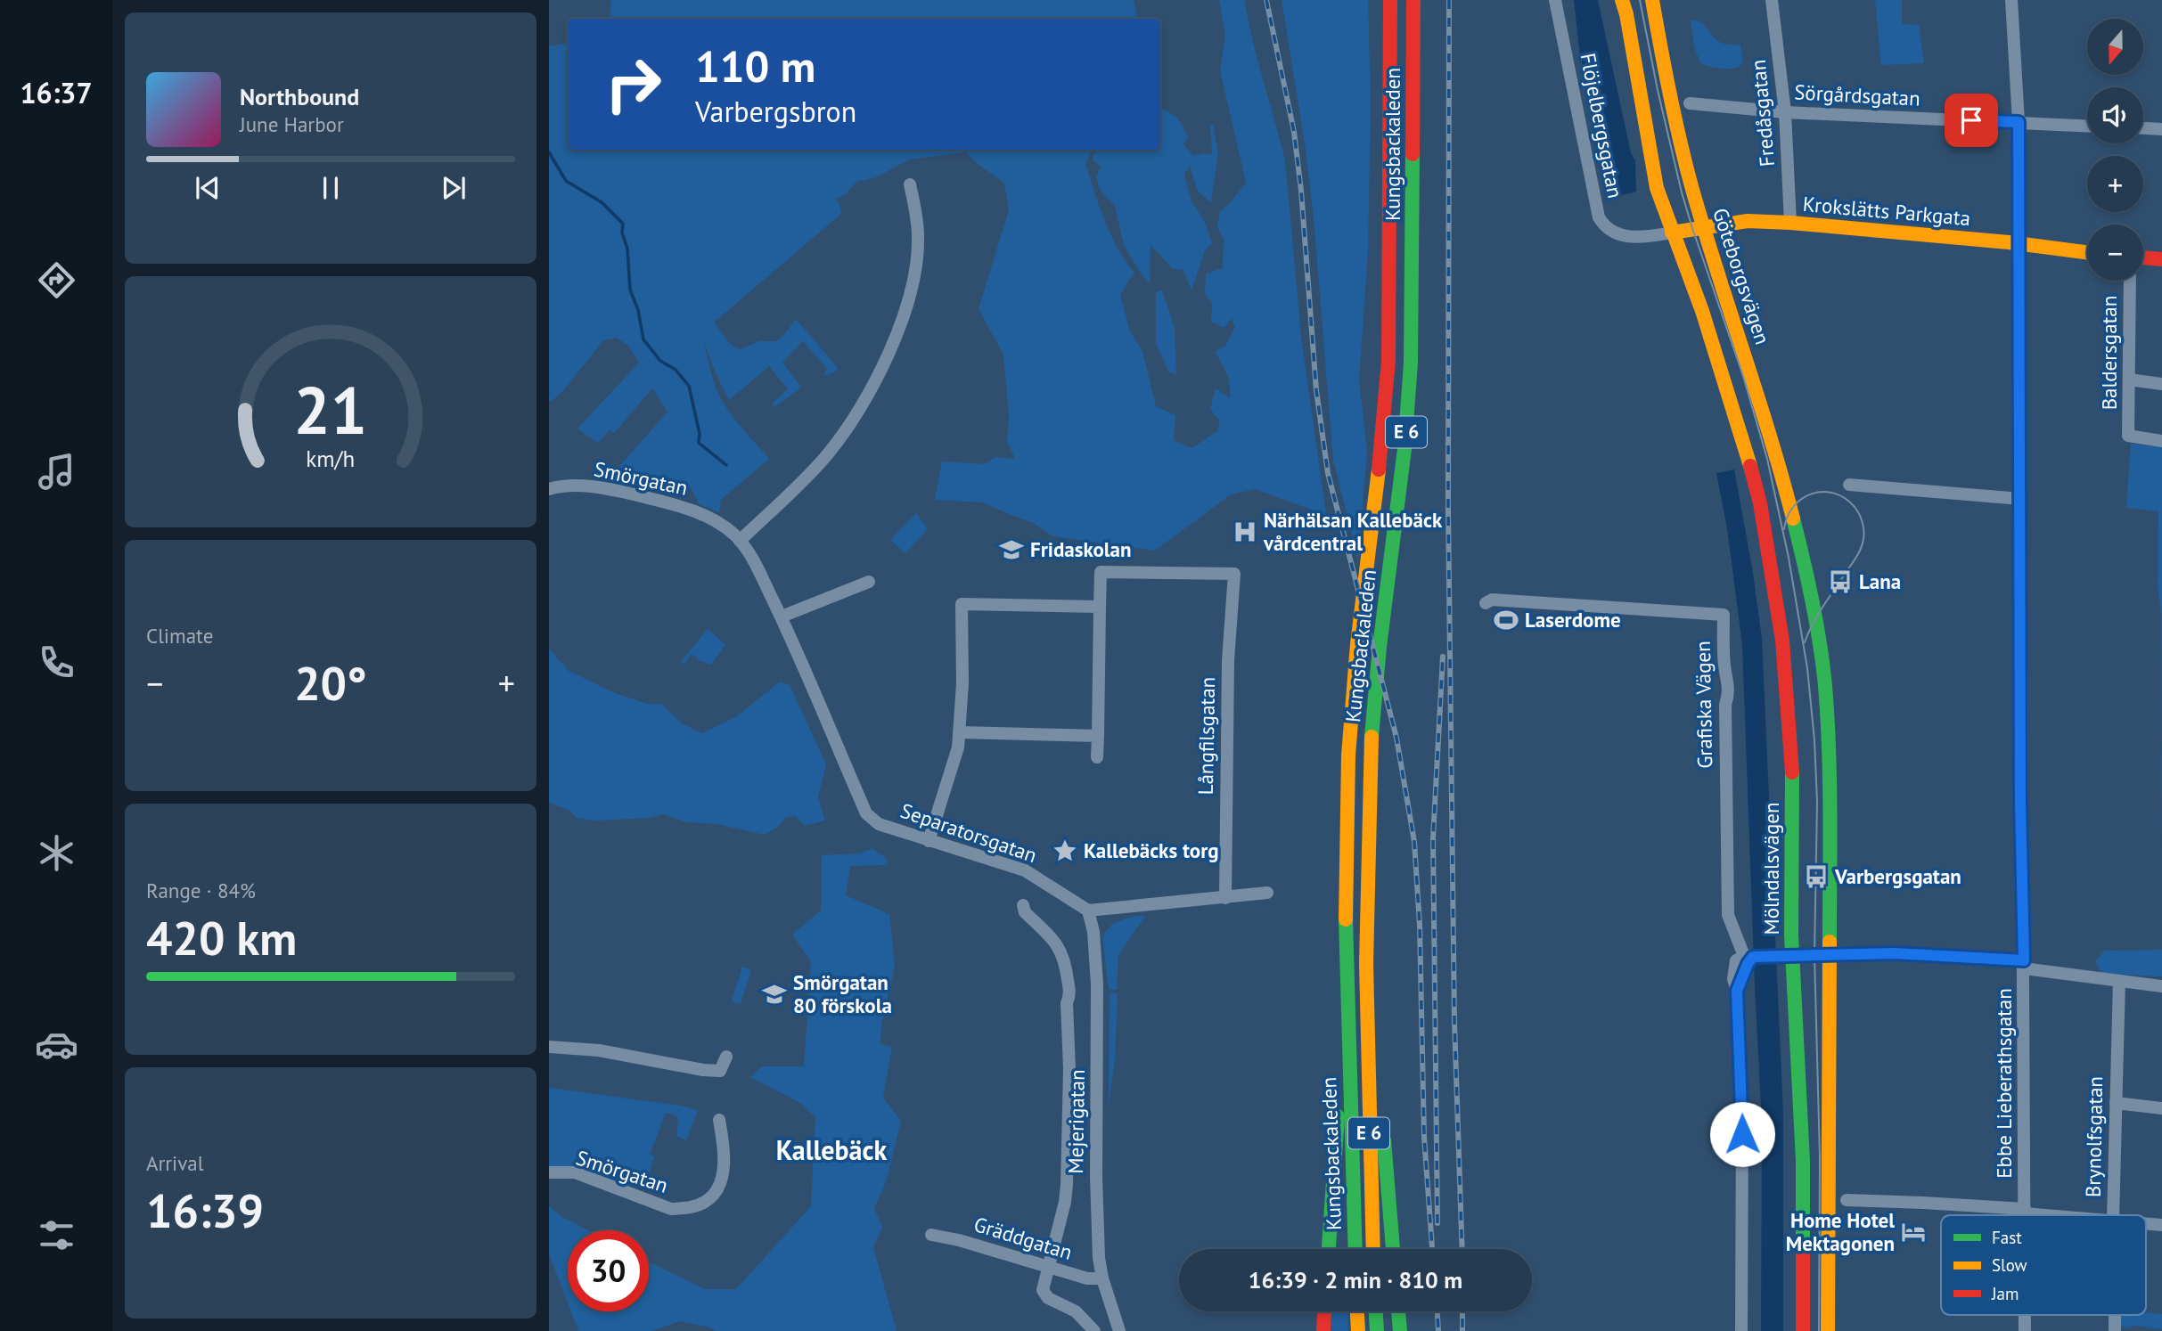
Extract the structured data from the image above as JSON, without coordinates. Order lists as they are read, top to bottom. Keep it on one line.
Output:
{"streets":{"main road":["Kungsbackaleden","Krokslätts Parkgata","Göteborgsvägen","E 6","Mölndalsvägen"],"street":["Sörgårdsgatan","Fredåsgatan","Flöjelbergsgatan","Baldersgatan","Smörgatan","Grafiska Vägen","Långfilsgatan","Separatorsgatan","Ebbe Lieberathsgatan","Mejerigatan","Brynolfsgatan","Gräddgatan"]},"crossings":[["Sörgårdsgatan","Fredåsgatan"],["Sörgårdsgatan","Ebbe Lieberathsgatan"],["Fredåsgatan","Krokslätts Parkgata"],["Flöjelbergsgatan","Krokslätts Parkgata"],["Flöjelbergsgatan","Mölndalsvägen"],["Krokslätts Parkgata","Göteborgsvägen"],["Krokslätts Parkgata","Mölndalsvägen"],["Krokslätts Parkgata","Ebbe Lieberathsgatan"],["Smörgatan","Separatorsgatan"],["Separatorsgatan","Mejerigatan"],["Mejerigatan","Gräddgatan"]],"districts":["Kallebäck"],"places":{"hospital":["Närhälsan Kallebäck vårdcentral"],"school or university":["Fridaskolan","Smörgatan 80 förskola"],"bus stop":["Lana","Varbergsgatan"],"sports":["Laserdome"],"place":["Kallebäcks torg"],"hotel":["Home Hotel Mektagonen"]},"legend":["Fast","Slow","Jam"],"north":"bottom","page":{"tabs":"16:37","map_buttons":["+","−"],"turn":["110 m","Varbergsbron"],"song":["Northbound","June Harbor"],"tile":["Climate",["Range · 84%","420 km"],["Arrival","16:39"]],"heat":["−","20°","+"],"limit":"30","trip":"16:39 · 2 min · 810 m","gauge":["21","km/h"]}}
